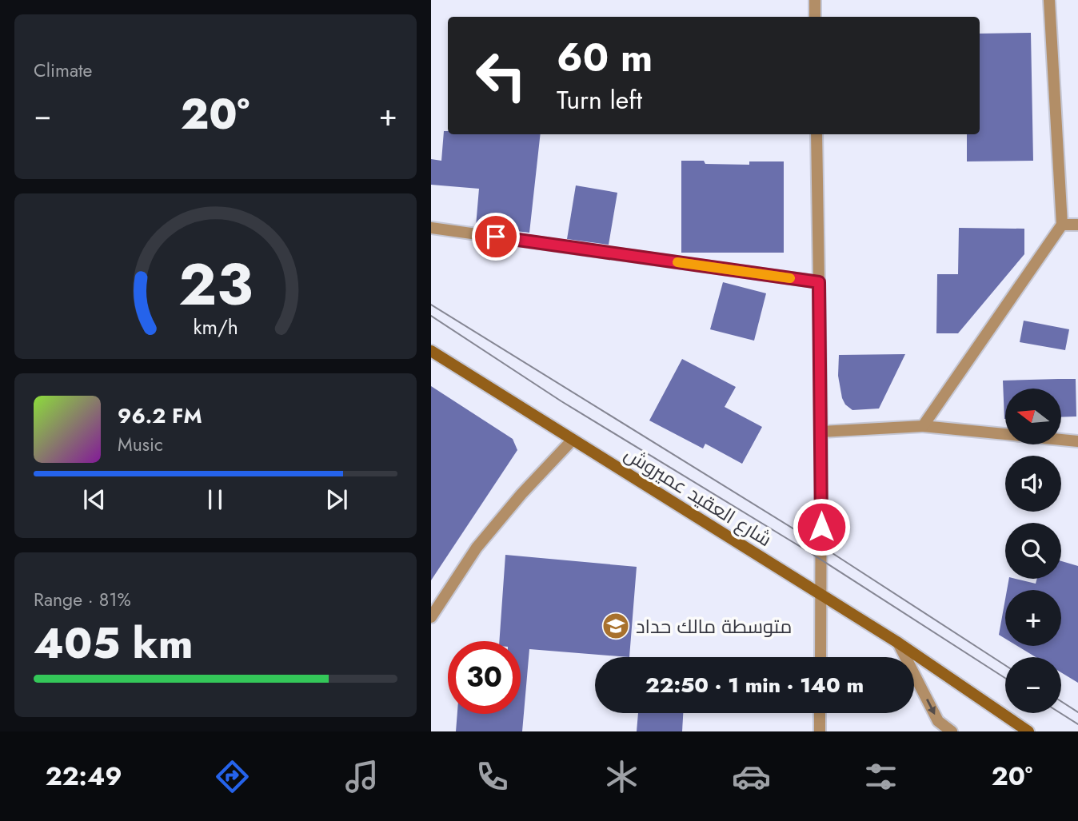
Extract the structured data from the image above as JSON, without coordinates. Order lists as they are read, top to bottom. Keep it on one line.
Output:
{"streets":{"main road":["شارع العقيد عميروش"]},"places":{"school or university":["متوسطة مالك حداد"]},"north":"left","page":{"tile":["Climate",["Range · 81%","405 km"]],"turn":["60 m","Turn left"],"heat":["−","20°","+"],"map_buttons":["+","−"],"song":["96.2 FM","Music"],"limit":"30","trip":"22:50 · 1 min · 140 m","tabs":["22:49","20°"],"gauge":["23","km/h"]}}
